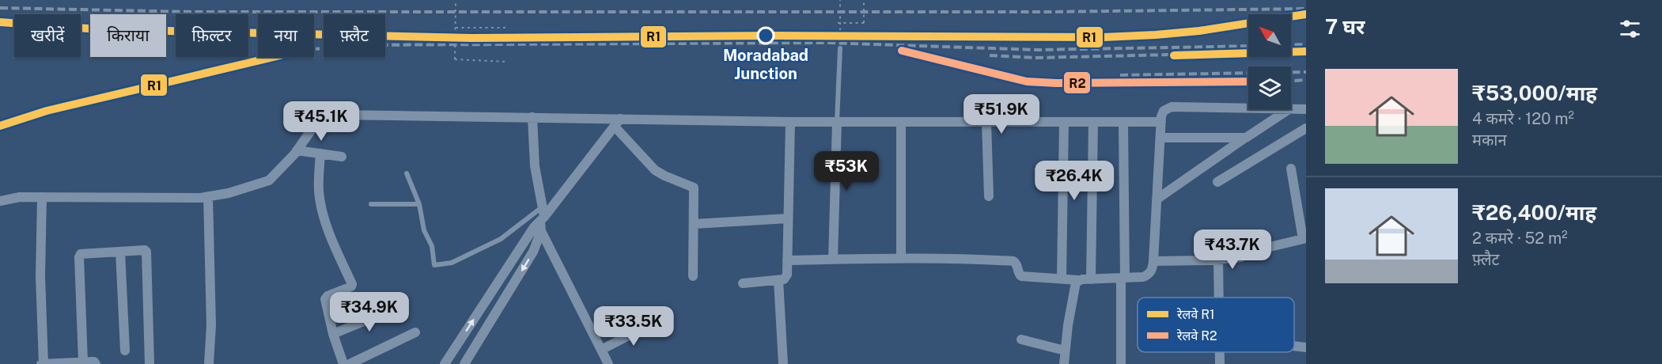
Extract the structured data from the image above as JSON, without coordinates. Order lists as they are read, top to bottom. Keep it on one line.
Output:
{"places":["Moradabad Junction"],"lines":["rail line R1","rail line R2"],"legend":["रेलवे R1","रेलवे R2"],"north":"top left","page":{"heading":"7 घर","chip":["खरीदें","किराया","फ़िल्टर","नया","फ़्लैट"],"list":[{"name":"₹53,000/माह","note":"4 कमरे · 120 m² · मकान"},{"name":"₹26,400/माह","note":"2 कमरे · 52 m² · फ़्लैट"}],"price":["₹51.9K","₹45.1K","₹53K","₹26.4K","₹43.7K","₹34.9K","₹33.5K"]}}
